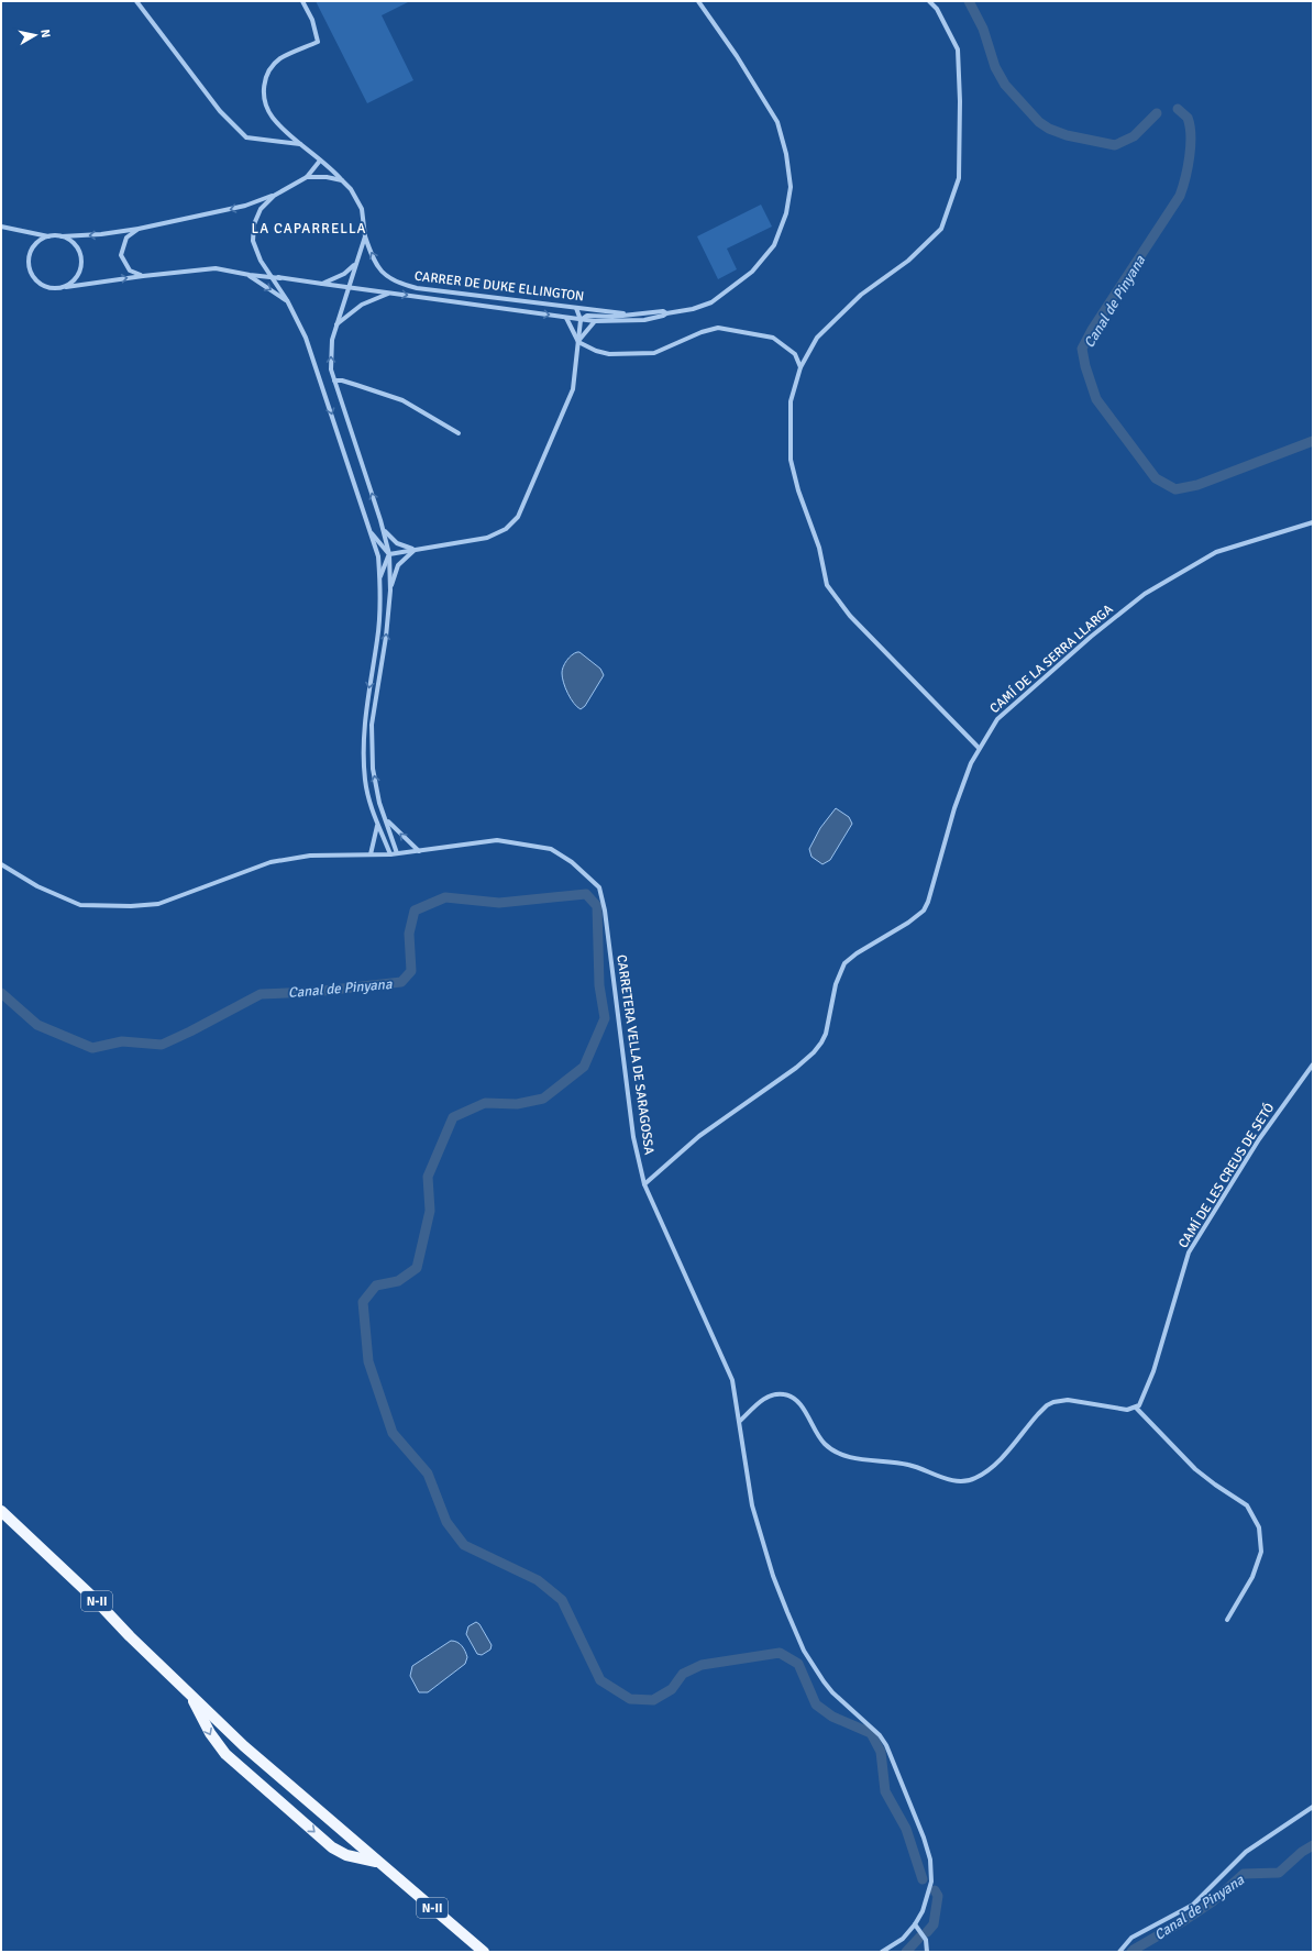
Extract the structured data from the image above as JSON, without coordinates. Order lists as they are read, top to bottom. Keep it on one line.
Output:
{"streets":{"main road":["N-II"],"street":["CARRER DE DUKE ELLINGTON","CAMÍ DE LA SERRA LLARGA","CARRETERA VELLA DE SARAGOSSA","CAMÍ DE LES CREUS DE SETÓ"]},"crossings":[["CAMÍ DE LA SERRA LLARGA","CARRETERA VELLA DE SARAGOSSA"]],"districts":["LA CAPARRELLA"],"water":["Canal de Pinyana"],"north":"right"}
